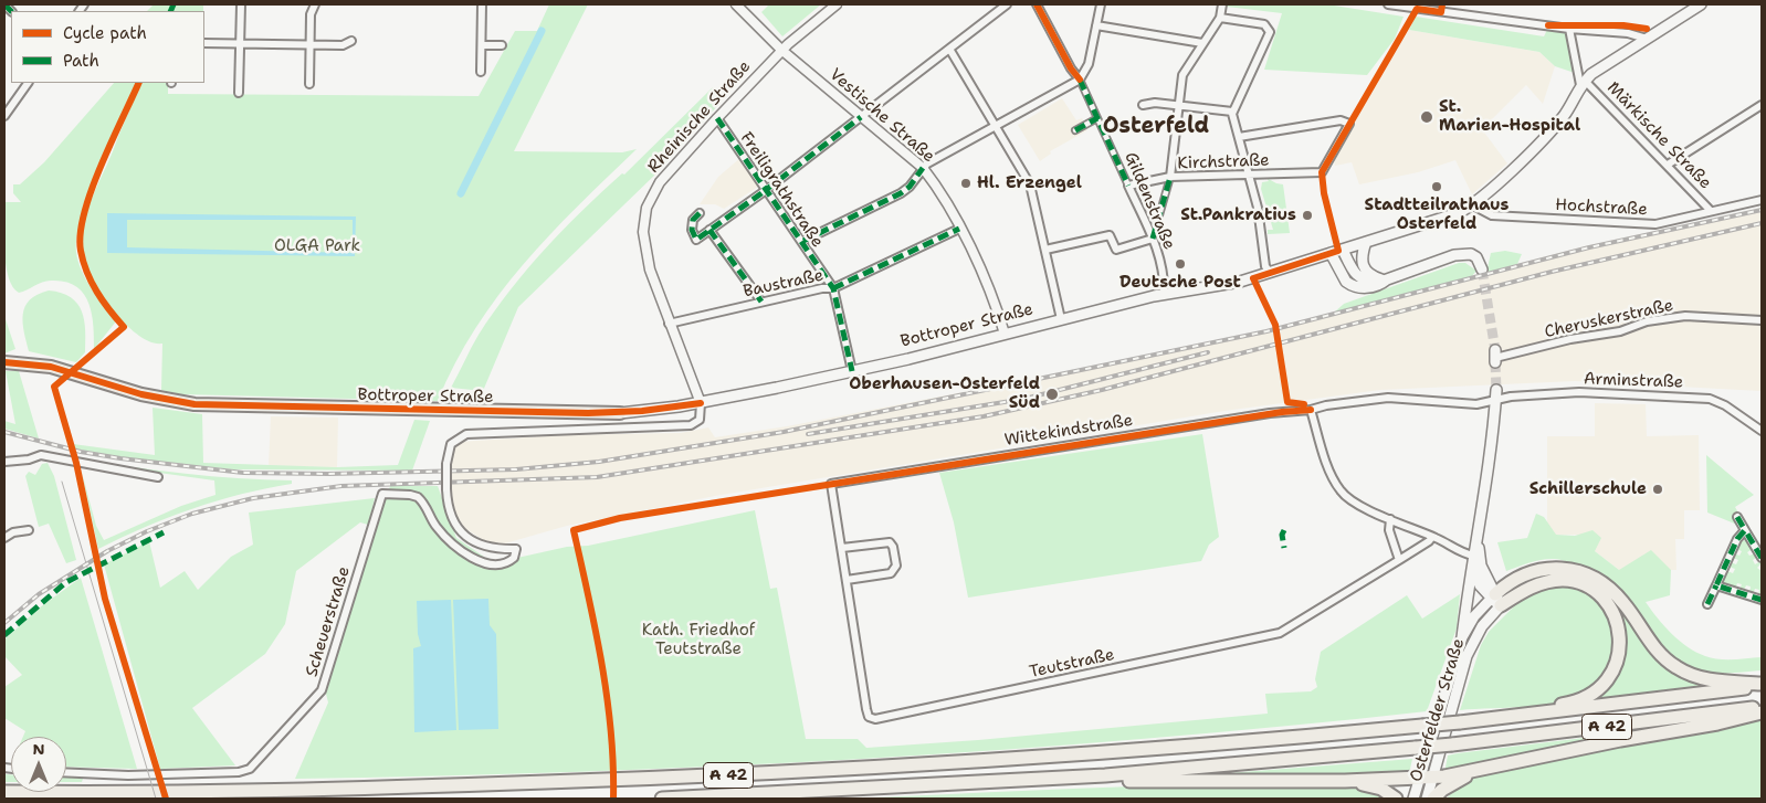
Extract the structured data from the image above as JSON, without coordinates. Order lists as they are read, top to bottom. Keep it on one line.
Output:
{"streets":{"highway":["A 42"],"main road":["Bottroper Straße","Osterfelder Straße"],"street":["Vestische Straße","Rheinische Straße","Märkische Straße","Kirchstraße","Freiligrathstraße","Gildenstraße","Hochstraße","Baustraße","Cheruskerstraße","Arminstraße","Wittekindstraße","Scheuerstraße","Teutstraße"]},"crossings":[["Vestische Straße","Rheinische Straße"],["Vestische Straße","Baustraße"],["Vestische Straße","Bottroper Straße"],["Rheinische Straße","Freiligrathstraße"],["Rheinische Straße","Baustraße"],["Rheinische Straße","Bottroper Straße"],["Rheinische Straße","Scheuerstraße"],["Märkische Straße","Hochstraße"],["Märkische Straße","Bottroper Straße"],["Kirchstraße","Gildenstraße"],["Freiligrathstraße","Baustraße"],["Freiligrathstraße","Bottroper Straße"],["Gildenstraße","Bottroper Straße"],["Hochstraße","Bottroper Straße"],["Bottroper Straße","Scheuerstraße"],["Arminstraße","Wittekindstraße"],["Arminstraße","Osterfelder Straße"],["Wittekindstraße","Teutstraße"],["Wittekindstraße","Osterfelder Straße"]],"districts":["Osterfeld"],"parks":["OLGA Park","Kath. Friedhof Teutstraße"],"places":["St. Marien-Hospital","Hl. Erzengel","Stadtteilrathaus Osterfeld","St.Pankratius","Deutsche Post","Oberhausen-Osterfeld Süd","Schillerschule"],"legend":["Cycle path","Path"],"north":"top"}
